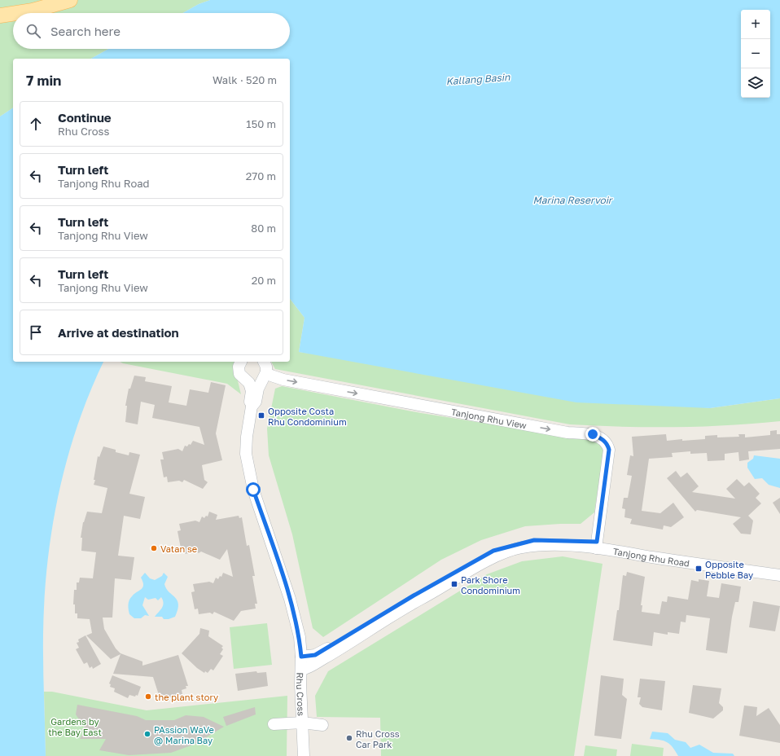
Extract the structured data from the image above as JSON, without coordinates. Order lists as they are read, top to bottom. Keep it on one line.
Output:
{"streets":{"street":["Tanjong Rhu View","Tanjong Rhu Road","Rhu Cross"]},"crossings":[["Tanjong Rhu View","Tanjong Rhu Road"],["Tanjong Rhu View","Rhu Cross"],["Tanjong Rhu Road","Rhu Cross"]],"one_way":["Tanjong Rhu View"],"water":["Kallang Basin","Marina Reservoir"],"parks":["Gardens by the Bay East"],"places":{"transit":["Opposite Costa Rhu Condominium","Opposite Pebble Bay","Park Shore Condominium"],"other":["Vatan se","the plant story","PAssion WaVe @ Marina Bay","Rhu Cross Car Park"]},"page":{"map_buttons":["+","−"],"search":"Search here","heading":["7 min","Walk · 520 m"],"list":[["Continue","Rhu Cross","150 m"],["Turn left","Tanjong Rhu Road","270 m"],["Turn left","Tanjong Rhu View","80 m"],["Turn left","Tanjong Rhu View","20 m"],"Arrive at destination"]}}
